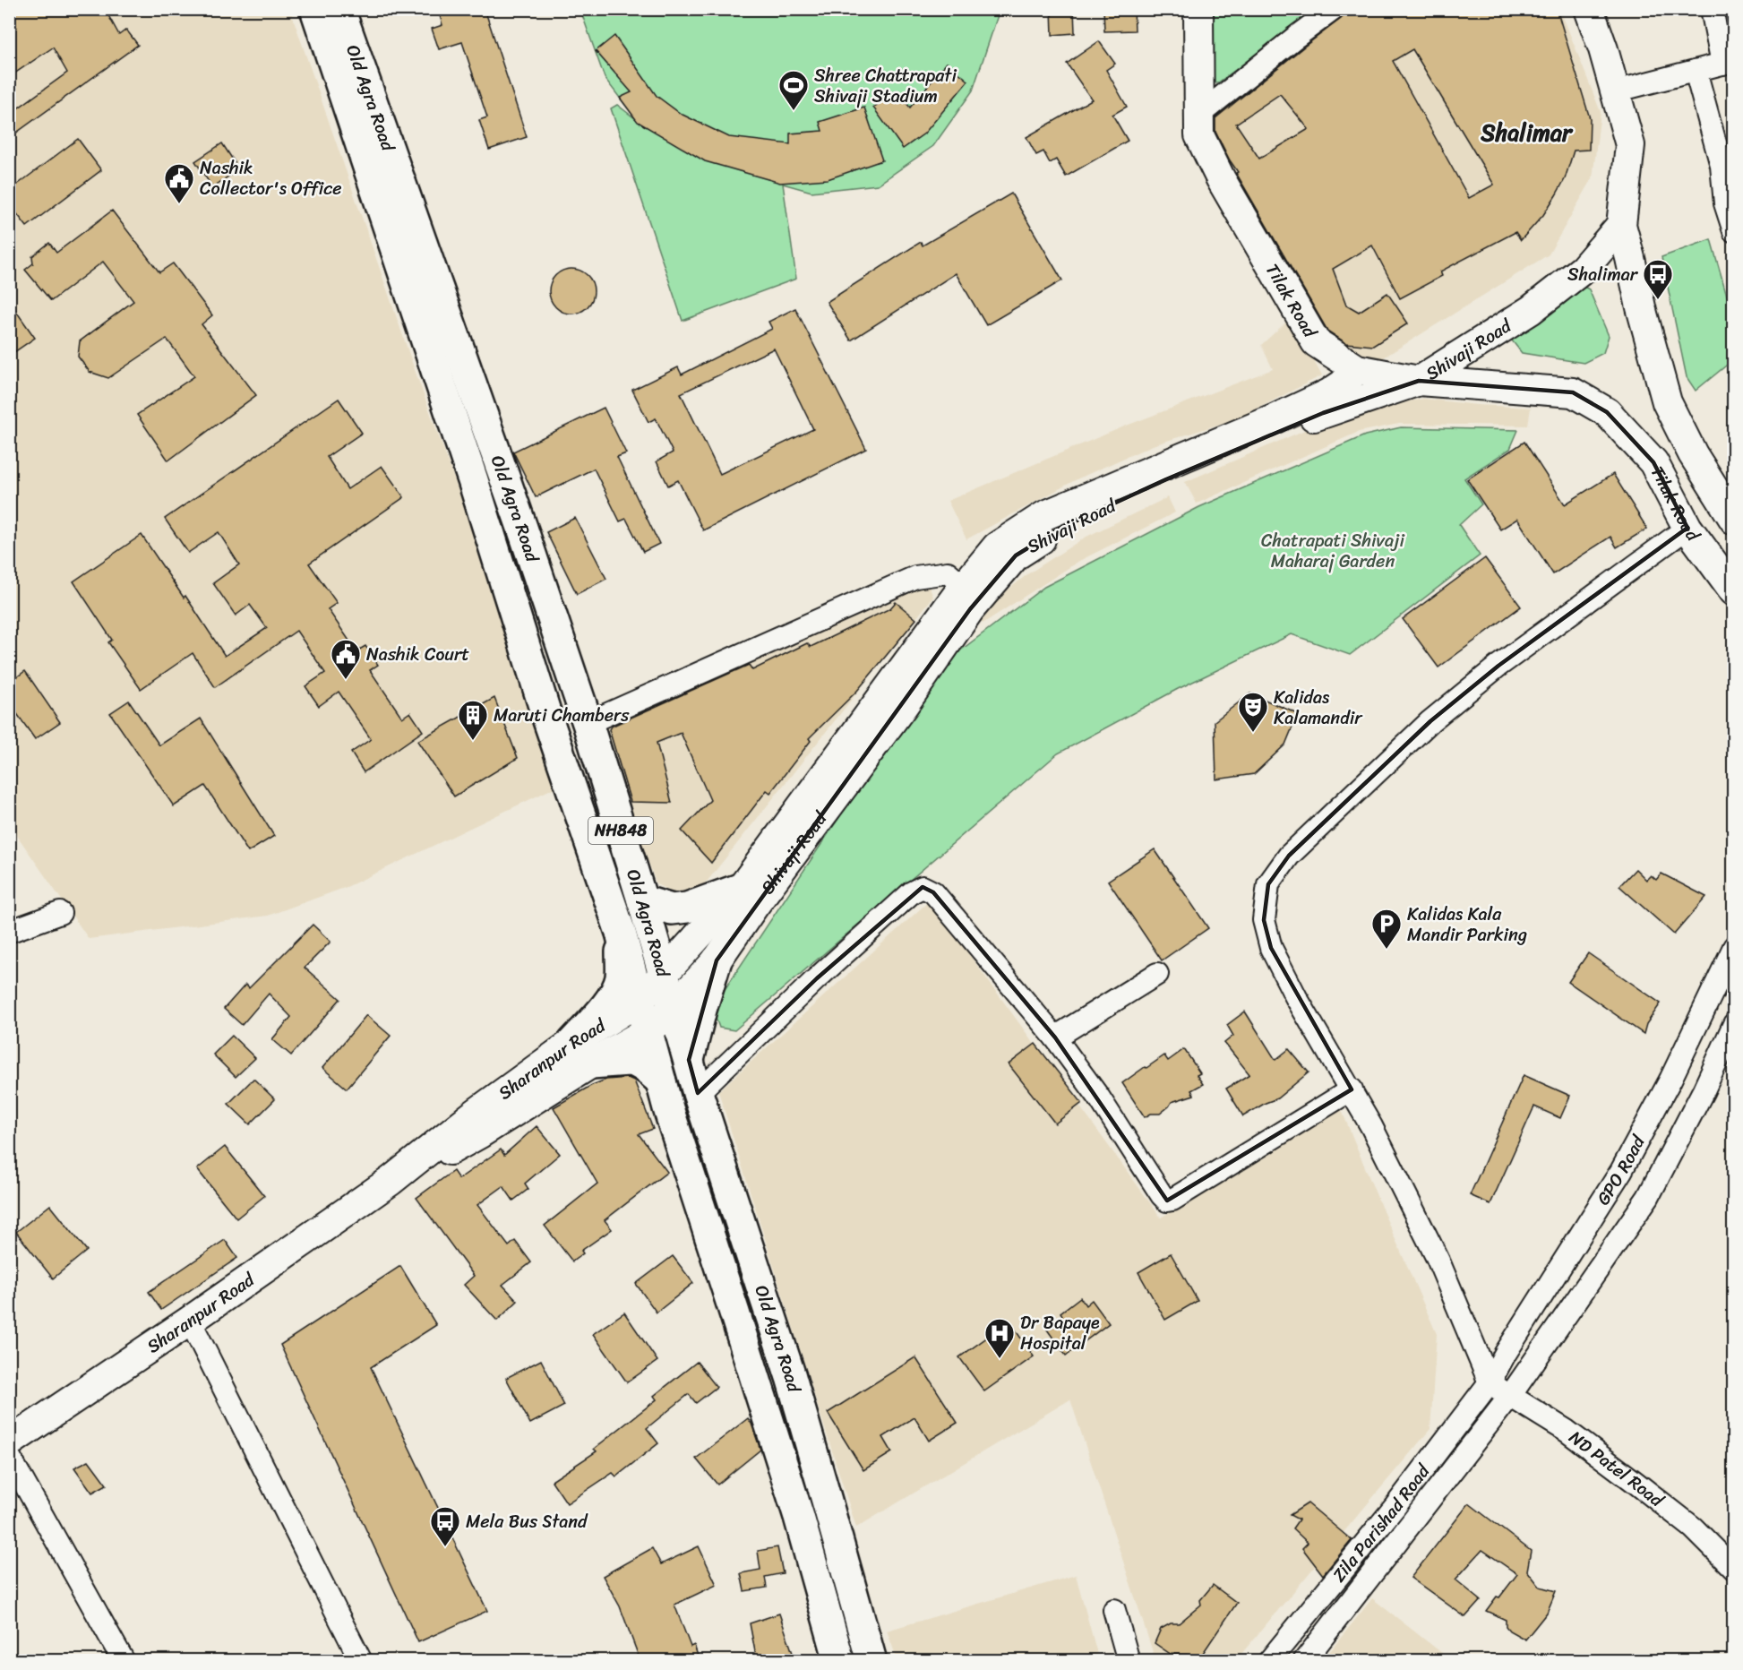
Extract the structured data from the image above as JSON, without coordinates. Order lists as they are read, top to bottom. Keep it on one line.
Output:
{"streets":{"highway":["Old Agra Road","NH848"],"main road":["Tilak Road","Shivaji Road","Sharanpur Road"],"street":["GPO Road","ND Patel Road","Zila Parishad Road"]},"crossings":[["Old Agra Road","Shivaji Road"],["Old Agra Road","Sharanpur Road"],["Tilak Road","Shivaji Road"],["Shivaji Road","Sharanpur Road"],["GPO Road","ND Patel Road"],["GPO Road","Zila Parishad Road"],["ND Patel Road","Zila Parishad Road"]],"districts":["Shalimar"],"parks":["Chatrapati Shivaji Maharaj Garden"],"places":{"sports":["Shree Chattrapati Shivaji Stadium"],"public building":["Nashik Collector's Office","Nashik Court"],"bus stop":["Shalimar","Mela Bus Stand"],"theatre":["Kalidas Kalamandir"],"building":["Maruti Chambers"],"parking":["Kalidas Kala Mandir Parking"],"hospital":["Dr Bapaye Hospital"]}}
